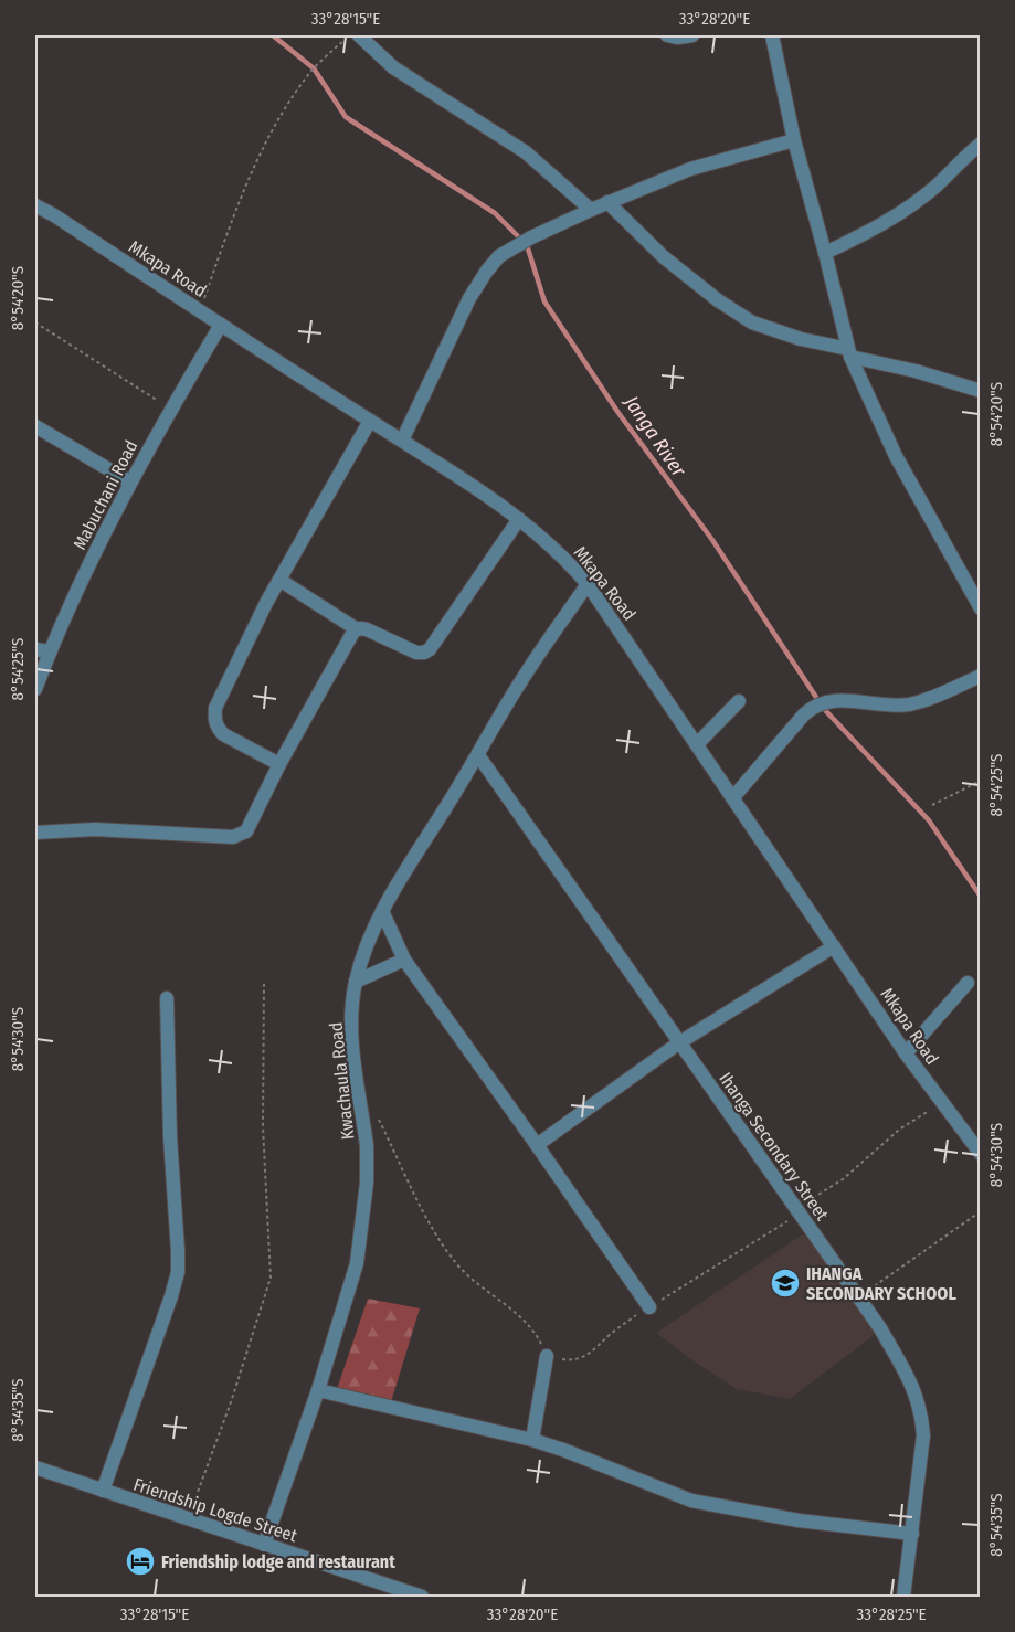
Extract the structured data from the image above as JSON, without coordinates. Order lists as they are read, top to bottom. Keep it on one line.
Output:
{"streets":{"street":["Mkapa Road","Mabuchani Road","Kwachaula Road","Ihanga Secondary Street","Friendship Logde Street"]},"crossings":[["Mkapa Road","Mabuchani Road"],["Mkapa Road","Kwachaula Road"],["Kwachaula Road","Ihanga Secondary Street"],["Kwachaula Road","Friendship Logde Street"]],"water":["Janga River"],"places":{"school or university":["IHANGA SECONDARY SCHOOL"],"hotel":["Friendship lodge and restaurant"]},"coordinates":["33°28'15\"E","33°28'20\"E","8°54'20\"S","8°54'25\"S","8°54'30\"S","8°54'35\"S","33°28'25\"E"]}
